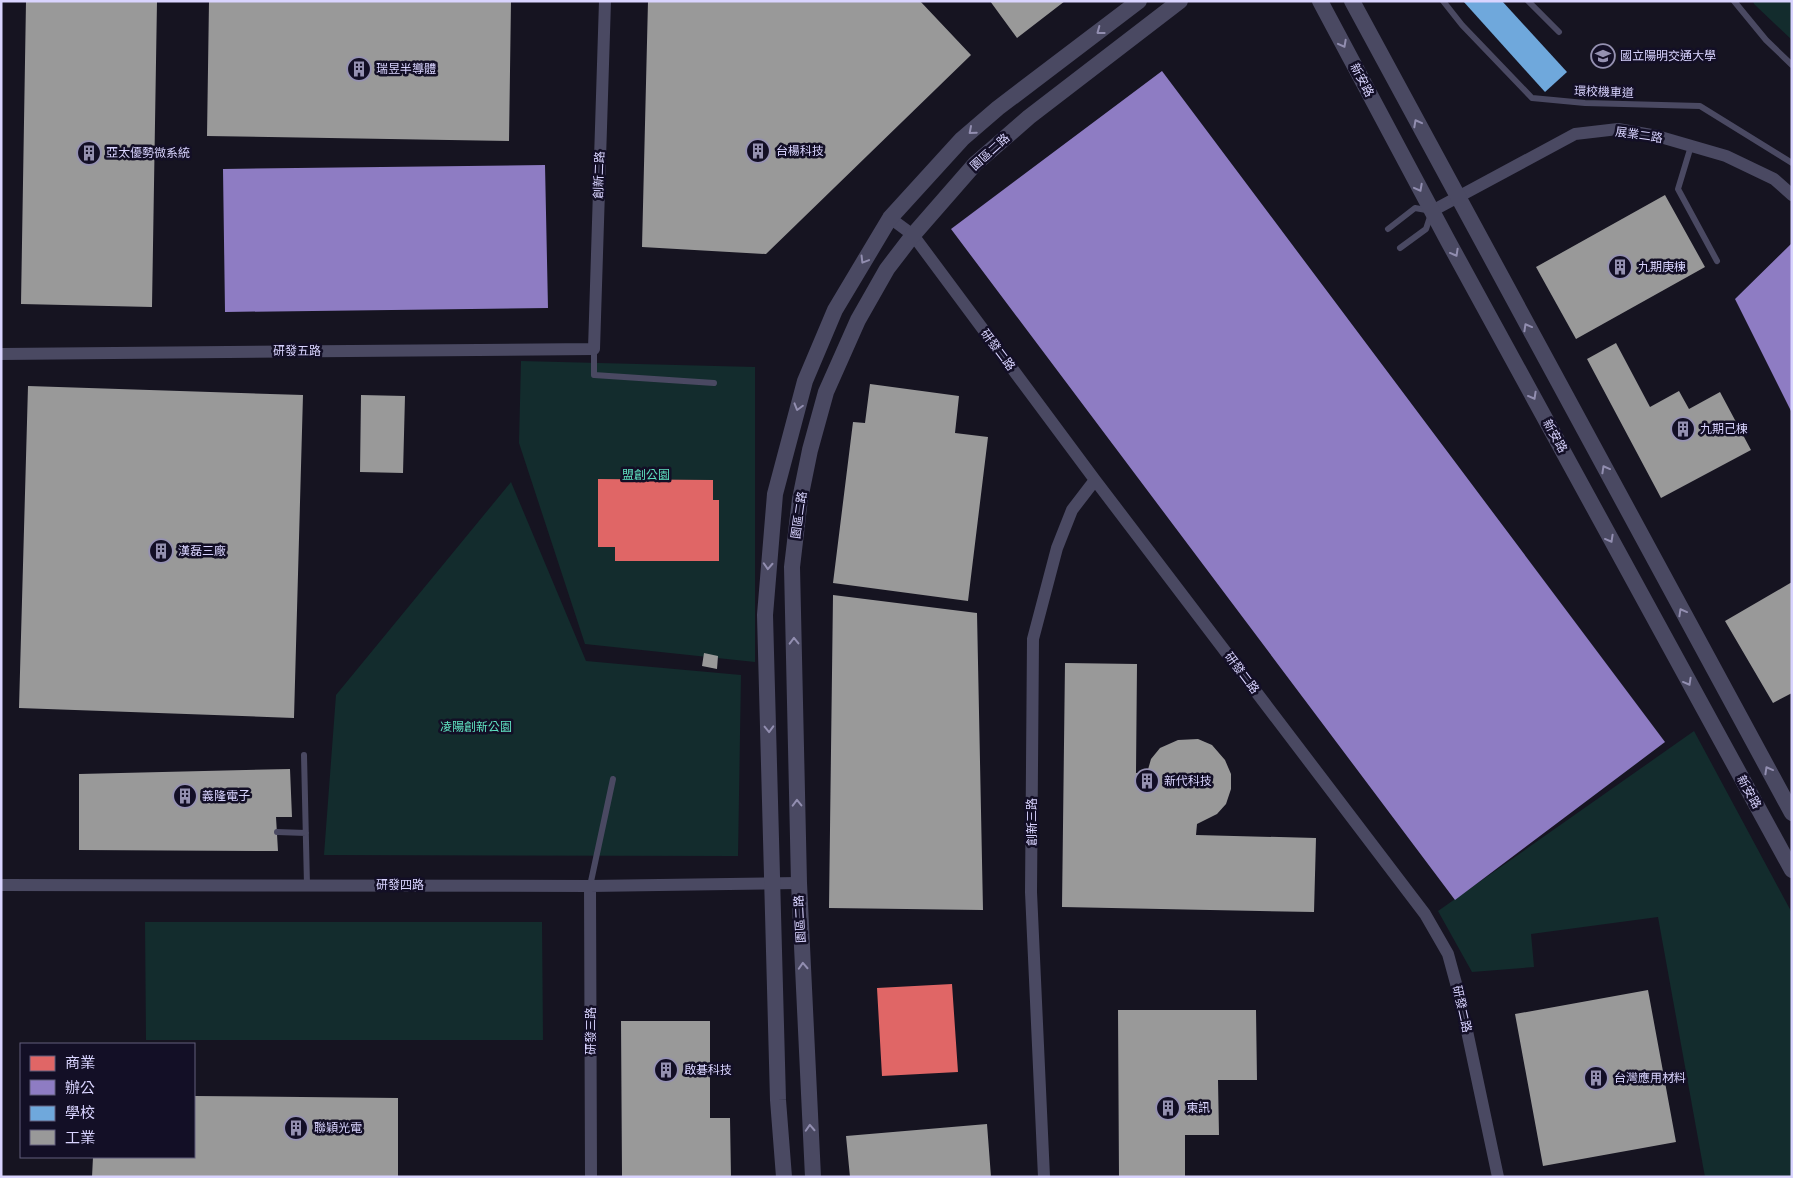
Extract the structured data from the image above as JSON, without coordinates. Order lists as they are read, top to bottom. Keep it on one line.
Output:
{"streets":{"street":["新安路","展業二路","園區二路","創新二路","研發二路","研發五路","創新三路","研發四路","研發三路"],"lane":["環校機車道"]},"crossings":[["新安路","展業二路"],["園區二路","研發二路"],["園區二路","研發四路"],["創新二路","研發五路"],["研發二路","創新三路"],["研發四路","研發三路"]],"parks":["盟創公園","凌陽創新公園"],"places":{"school or university":["國立陽明交通大學"],"building":["瑞昱半導體","台楊科技","亞太優勢微系統","九期庚棟","九期己棟","漢磊三廠","新代科技","義隆電子","啟碁科技","台灣應用材料","東訊","聯穎光電"]},"legend":["商業","辦公","學校","工業"]}
